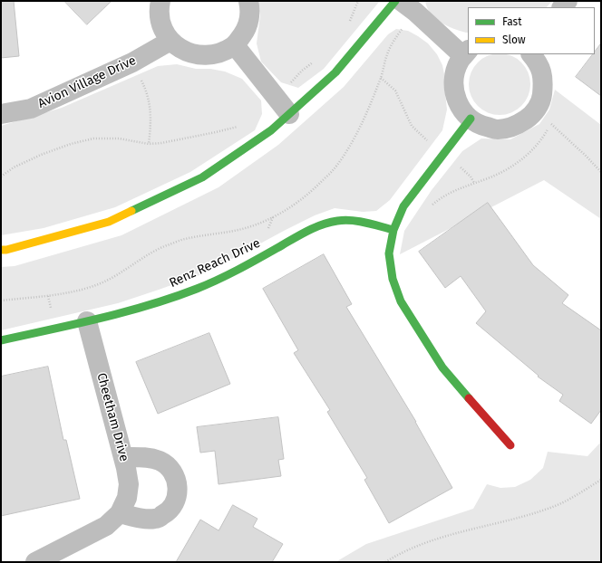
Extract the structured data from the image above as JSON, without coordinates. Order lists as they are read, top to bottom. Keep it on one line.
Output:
{"streets":{"street":["Avion Village Drive","Renz Reach Drive","Cheetham Drive"]},"crossings":[["Renz Reach Drive","Cheetham Drive"]],"legend":["Fast","Slow"]}
